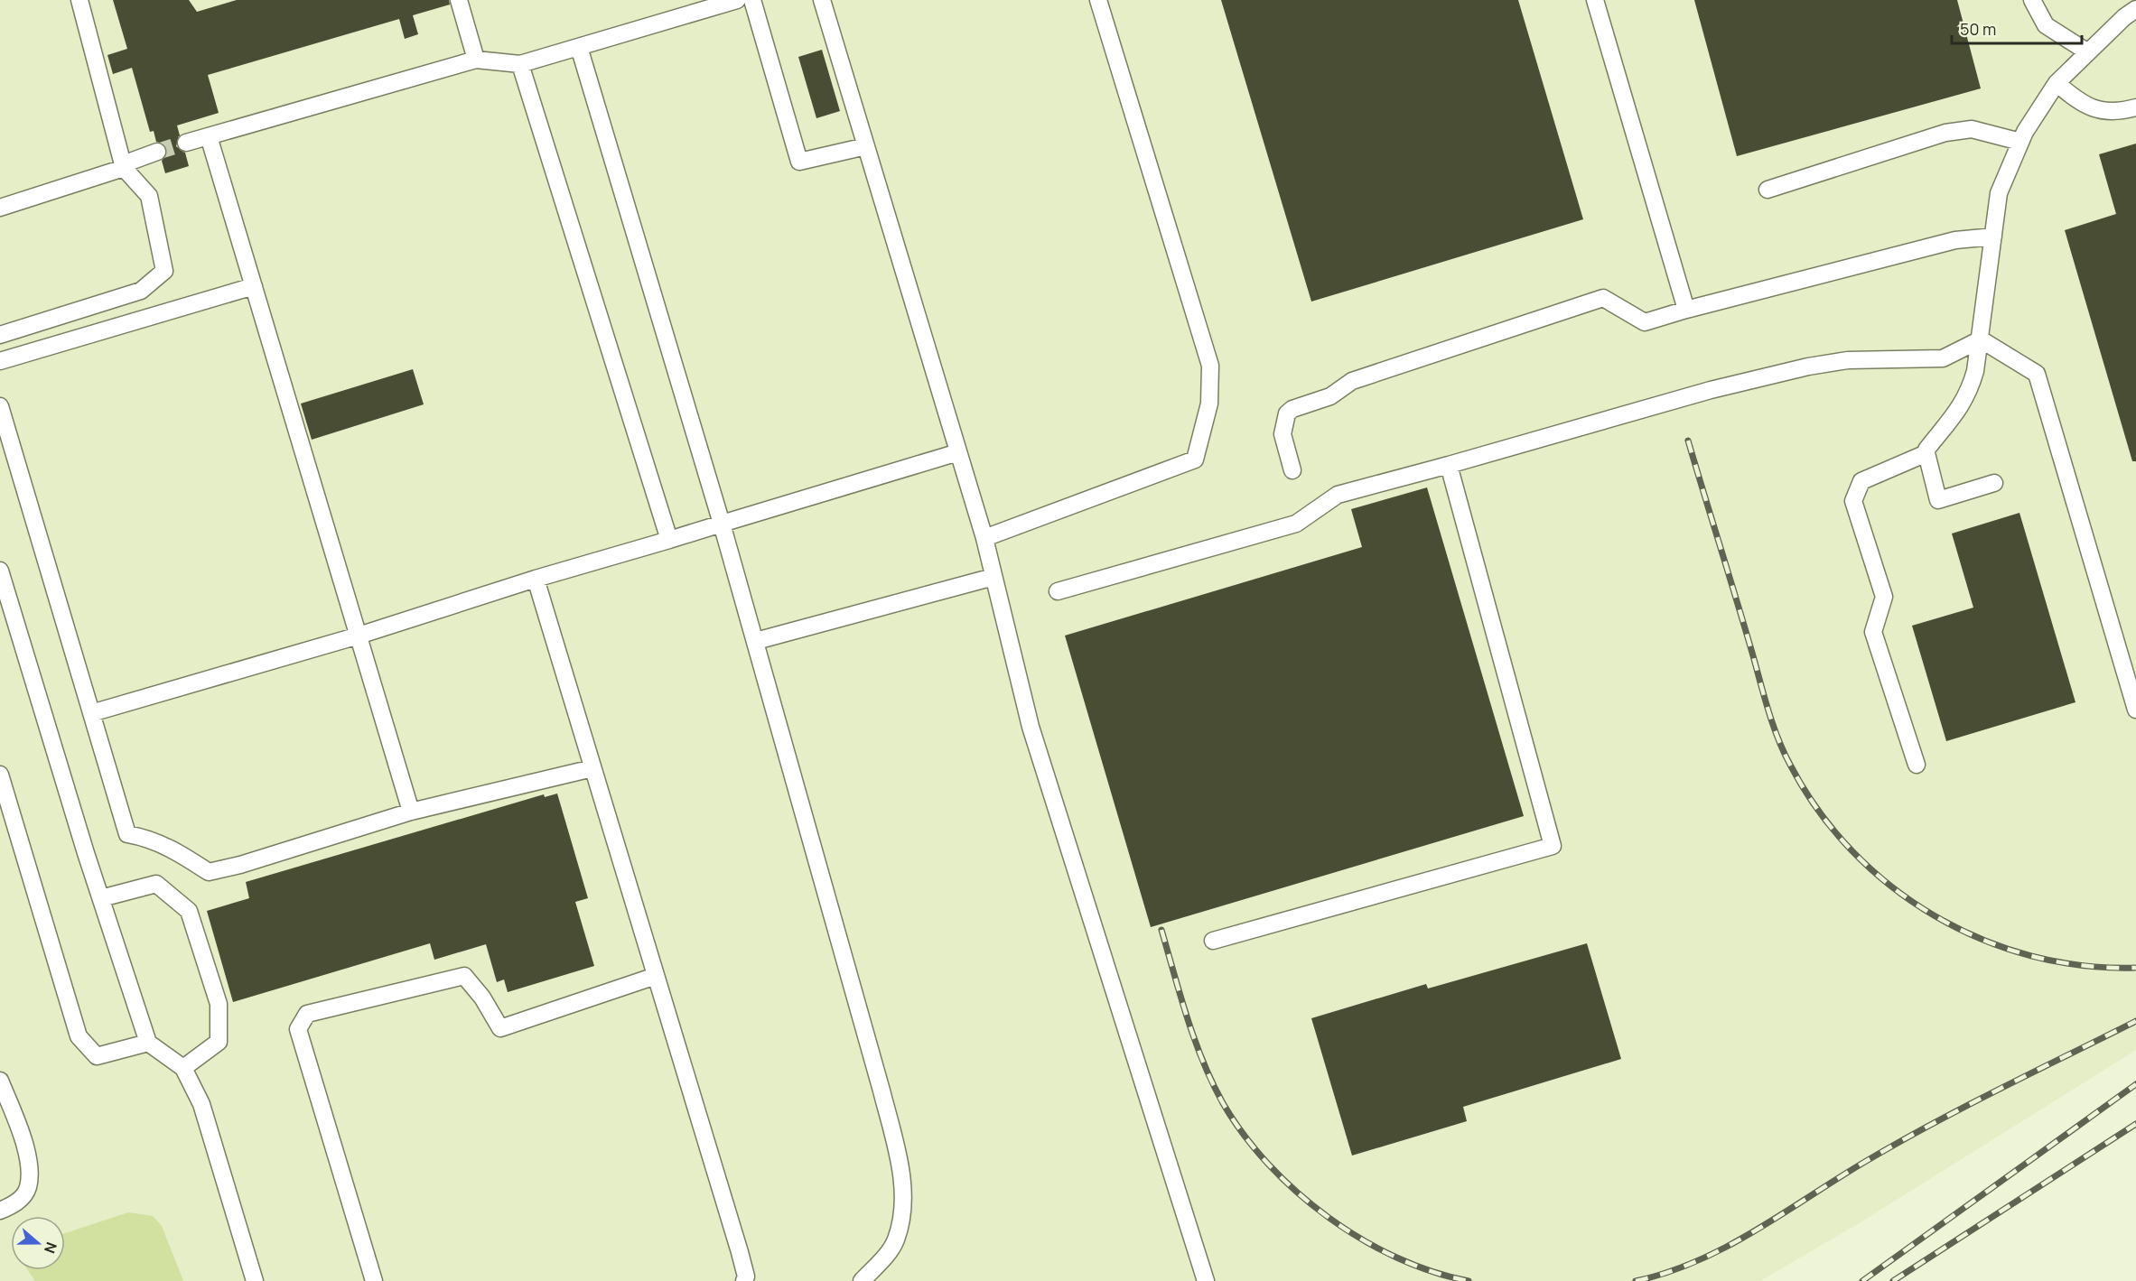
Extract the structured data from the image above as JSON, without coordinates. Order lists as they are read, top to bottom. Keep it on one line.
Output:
{"scale_bar":"50 m","north":"right"}
